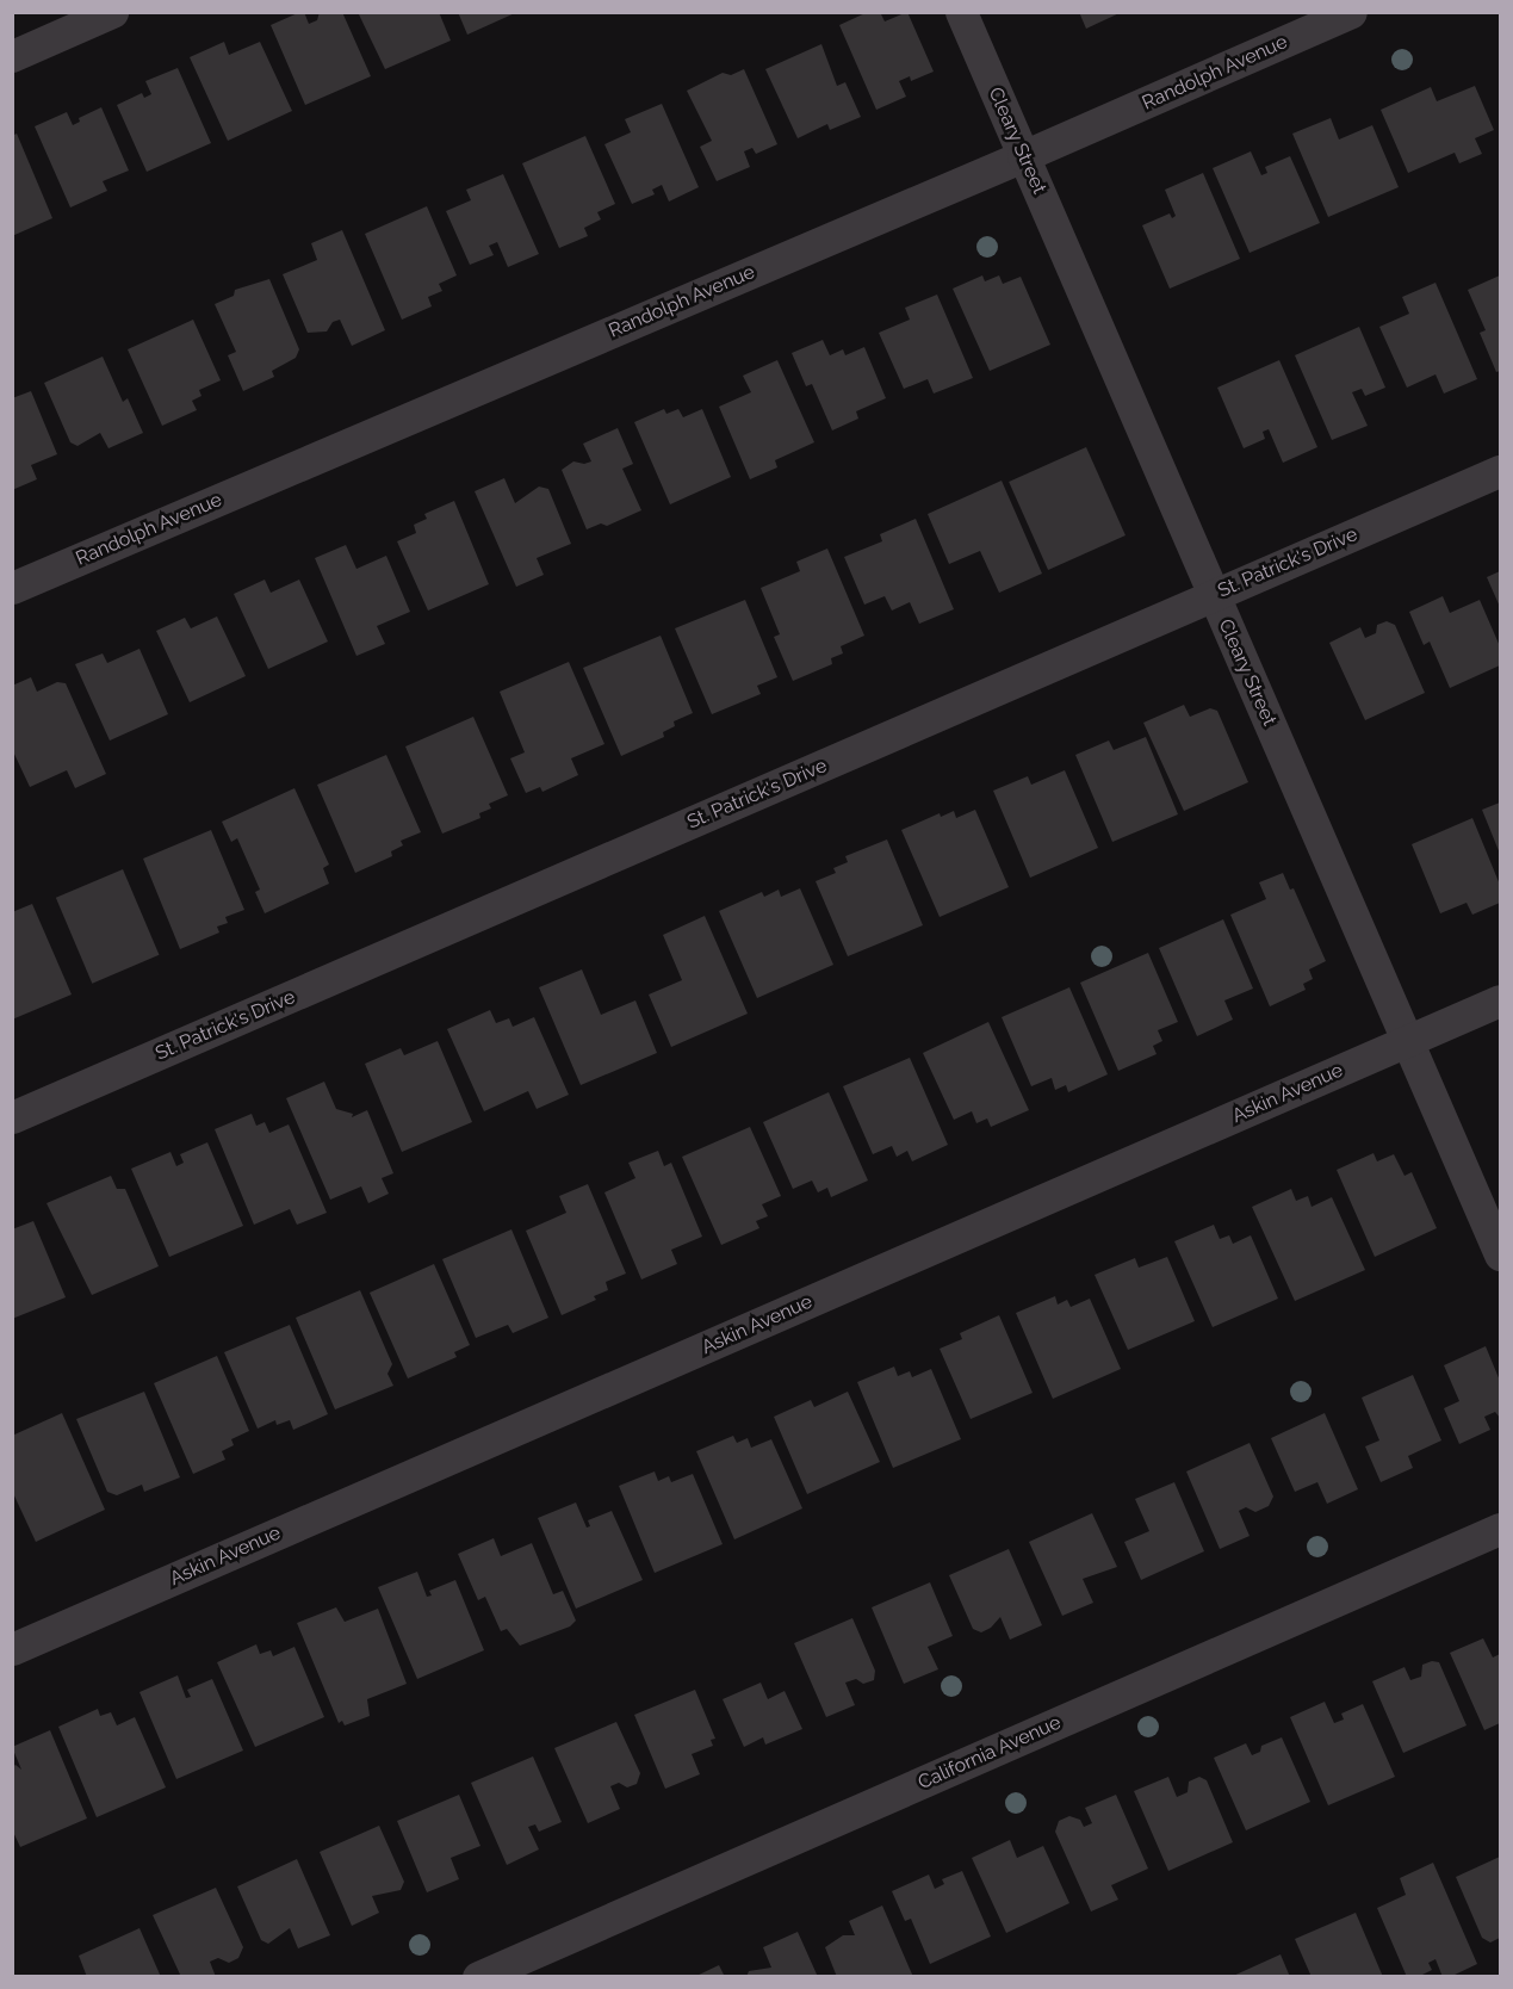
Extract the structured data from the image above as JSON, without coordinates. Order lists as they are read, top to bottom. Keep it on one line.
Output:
{"streets":{"street":["Randolph Avenue","Cleary Street","St. Patrick's Drive","Askin Avenue","California Avenue"]},"crossings":[["Randolph Avenue","Cleary Street"],["Cleary Street","St. Patrick's Drive"],["Cleary Street","Askin Avenue"]]}
